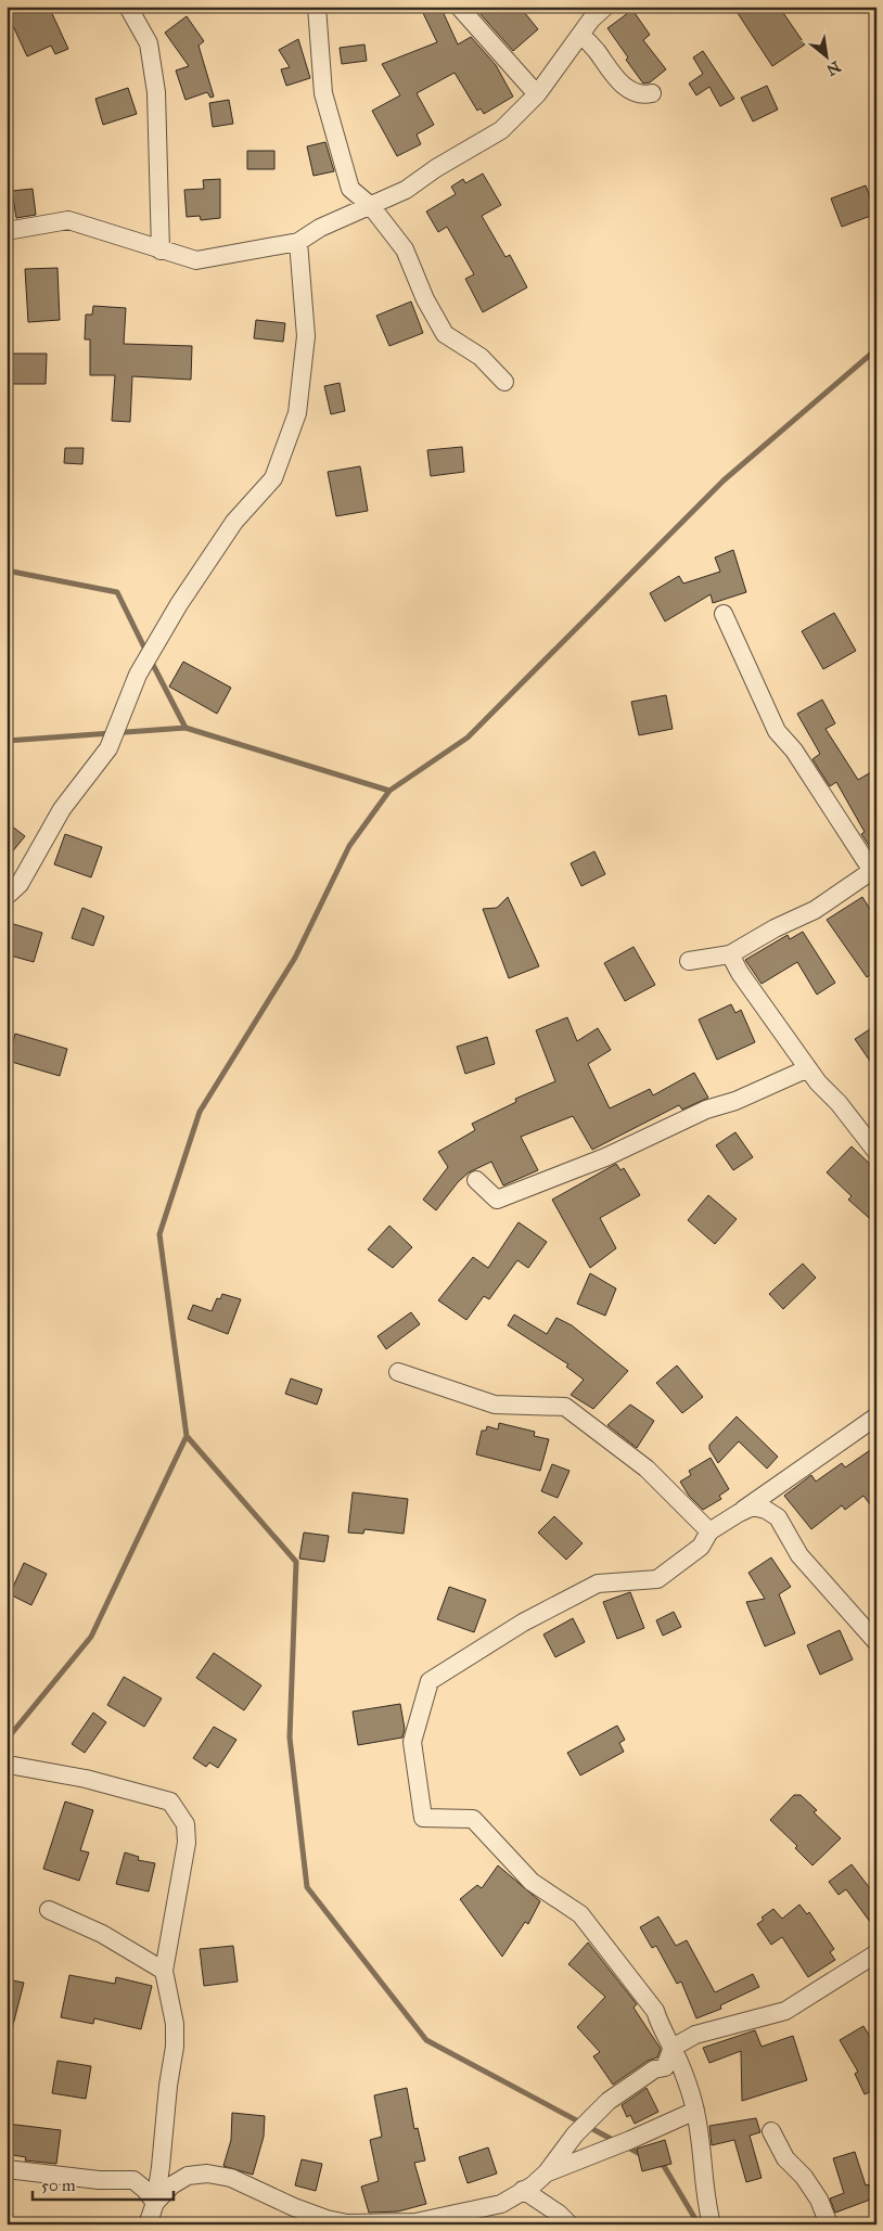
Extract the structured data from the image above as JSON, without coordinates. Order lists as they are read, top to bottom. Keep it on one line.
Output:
{"scale_bar":"50 m","north":"bottom right"}
